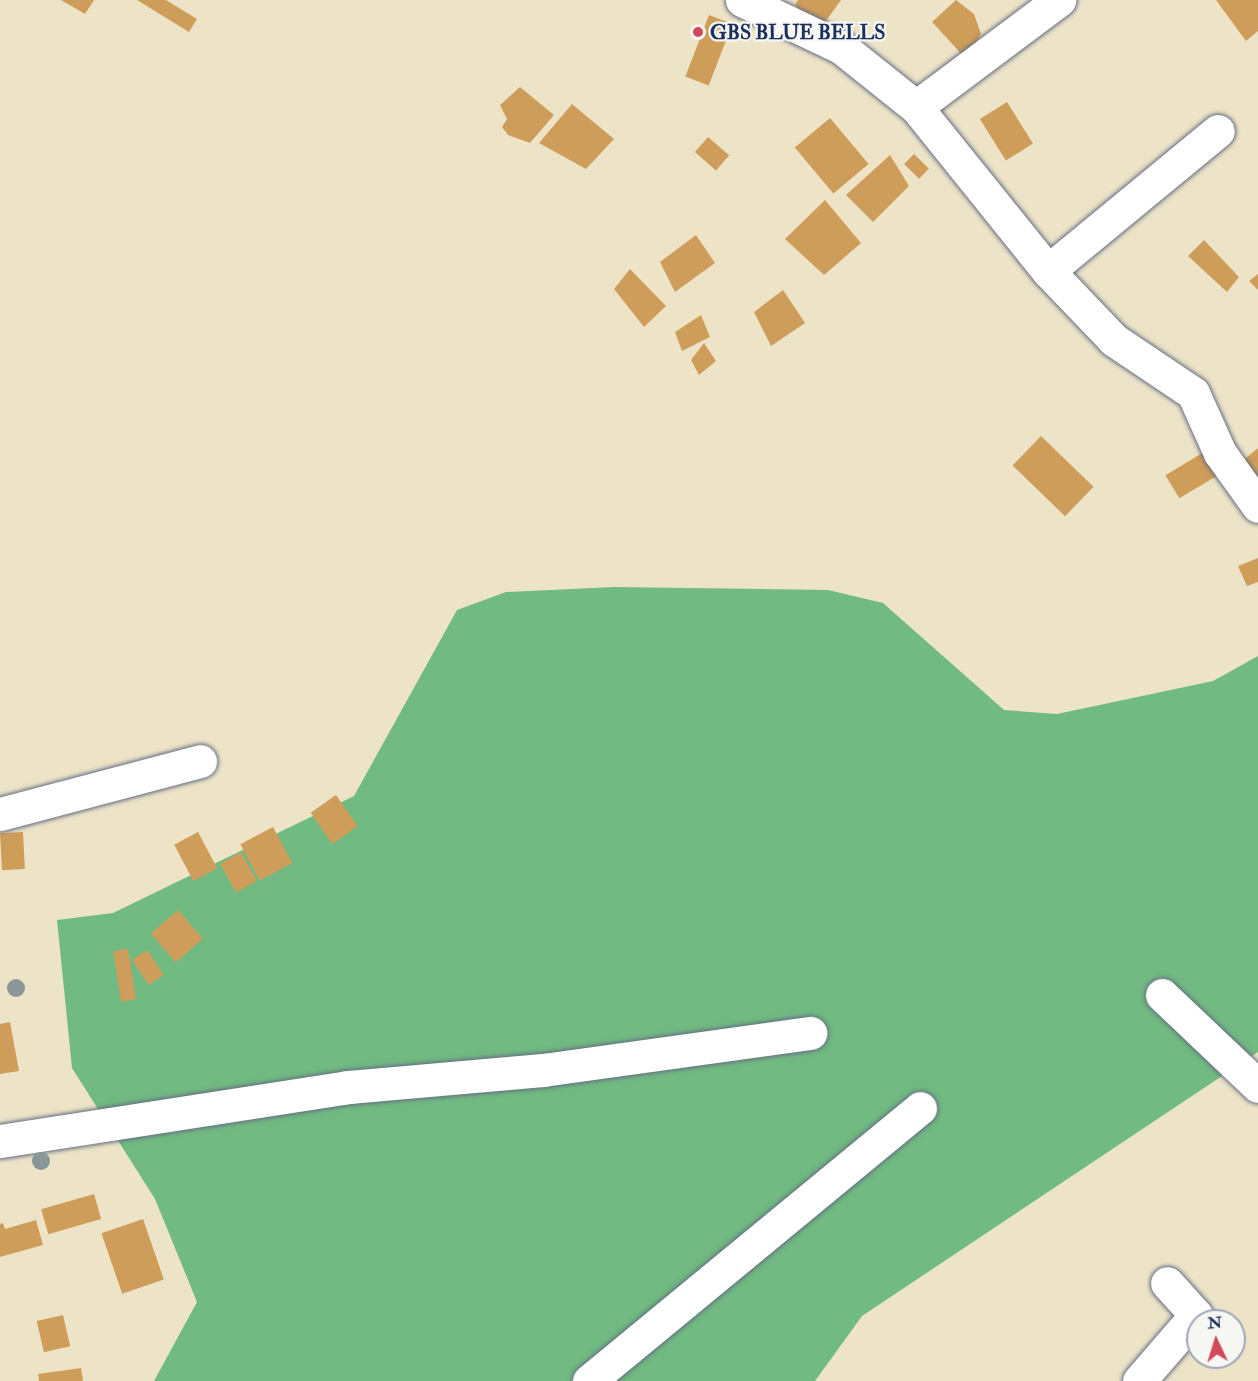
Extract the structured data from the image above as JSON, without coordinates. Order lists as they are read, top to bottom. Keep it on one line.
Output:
{"places":["GBS BLUE BELLS"],"north":"top"}
